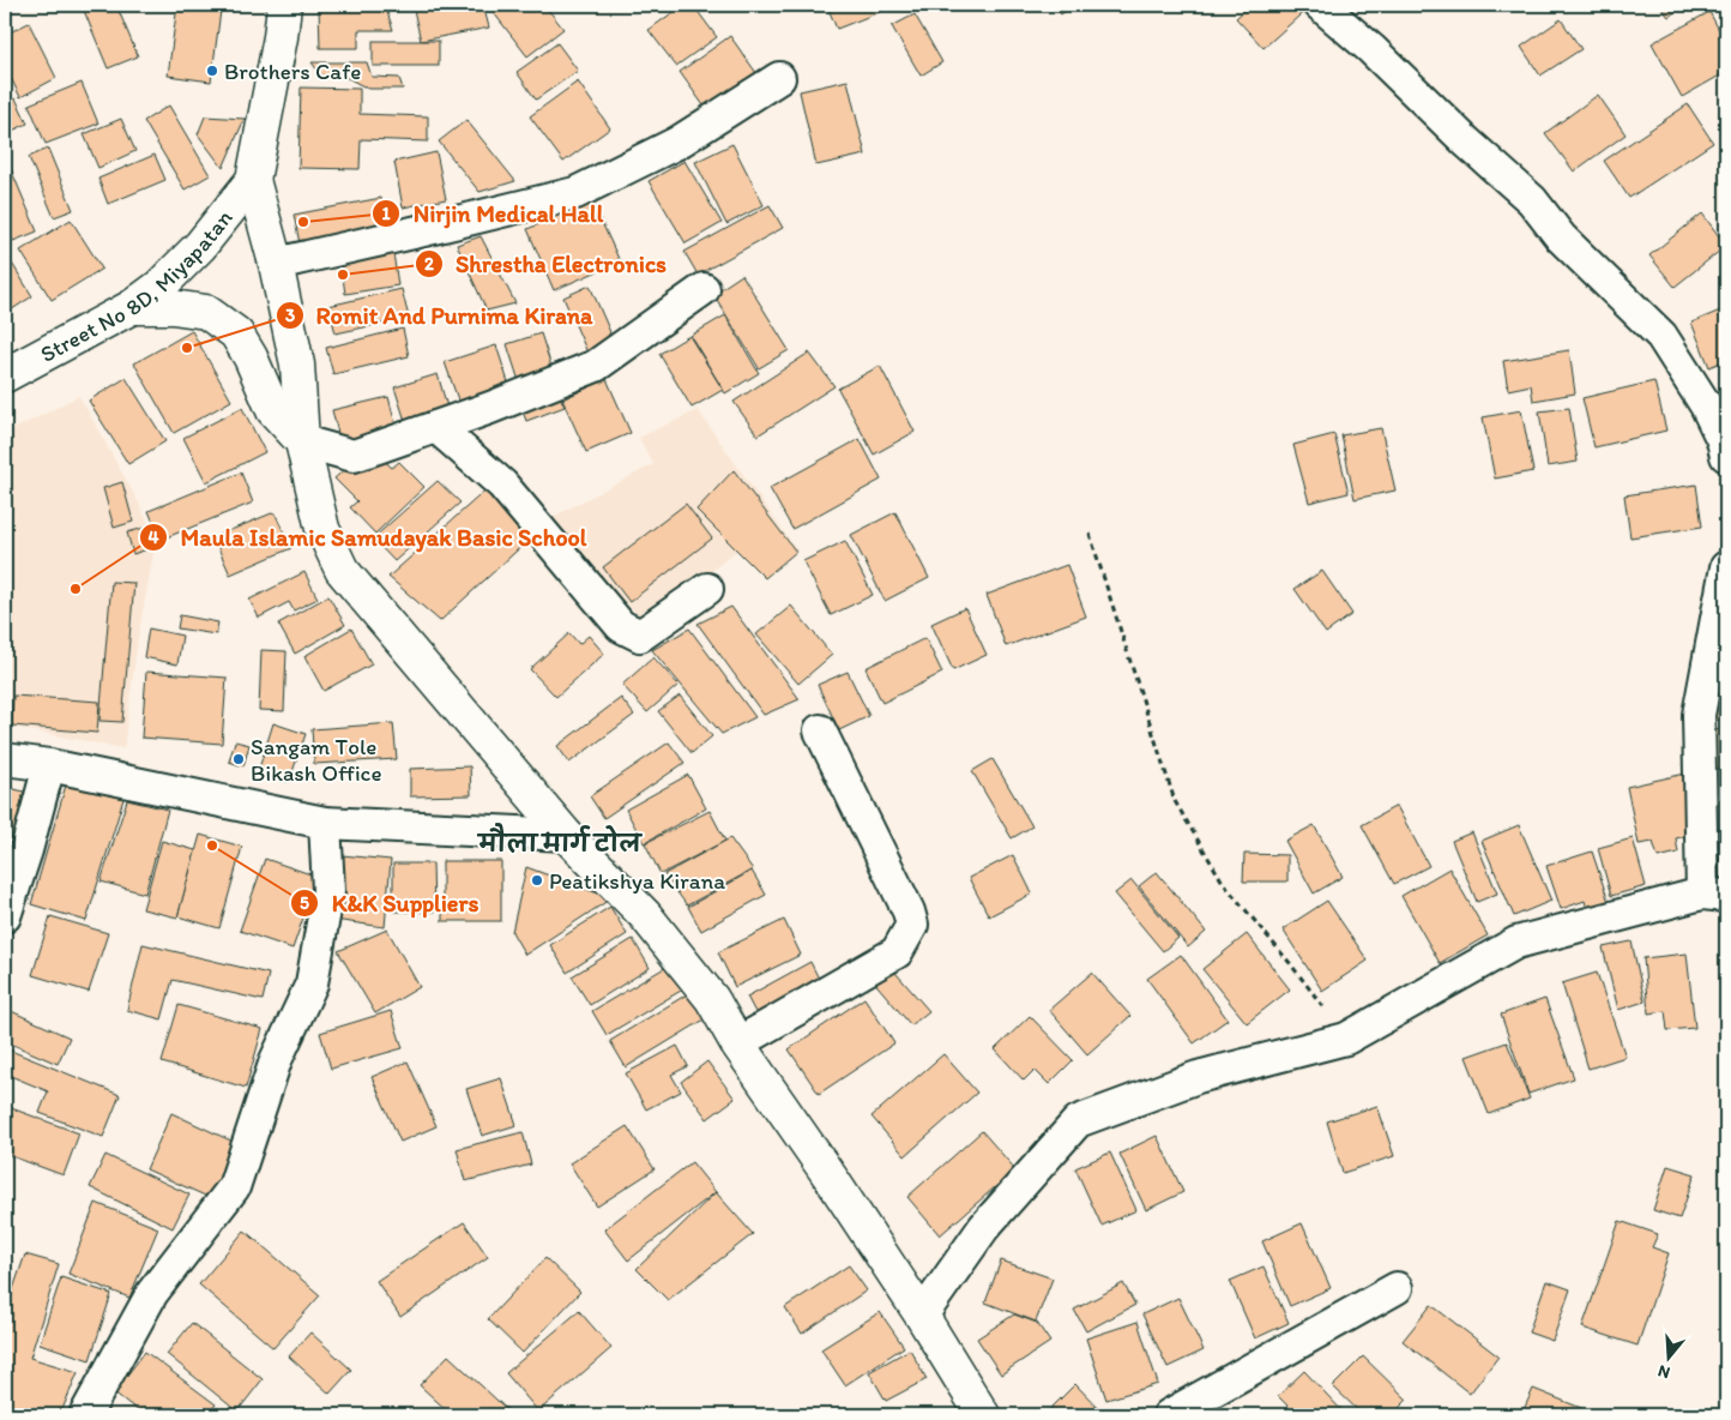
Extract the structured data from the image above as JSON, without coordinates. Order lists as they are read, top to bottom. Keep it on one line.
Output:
{"streets":{"main road":["Street No 8D, Miyapatan"]},"districts":["मौला मार्ग टोल"],"places":["Brothers Cafe","Nirjin Medical Hall","Shrestha Electronics","Romit And Purnima Kirana","Maula Islamic Samudayak Basic School","Sangam Tole Bikash Office","K&K Suppliers","Peatikshya Kirana"],"north":"bottom"}
